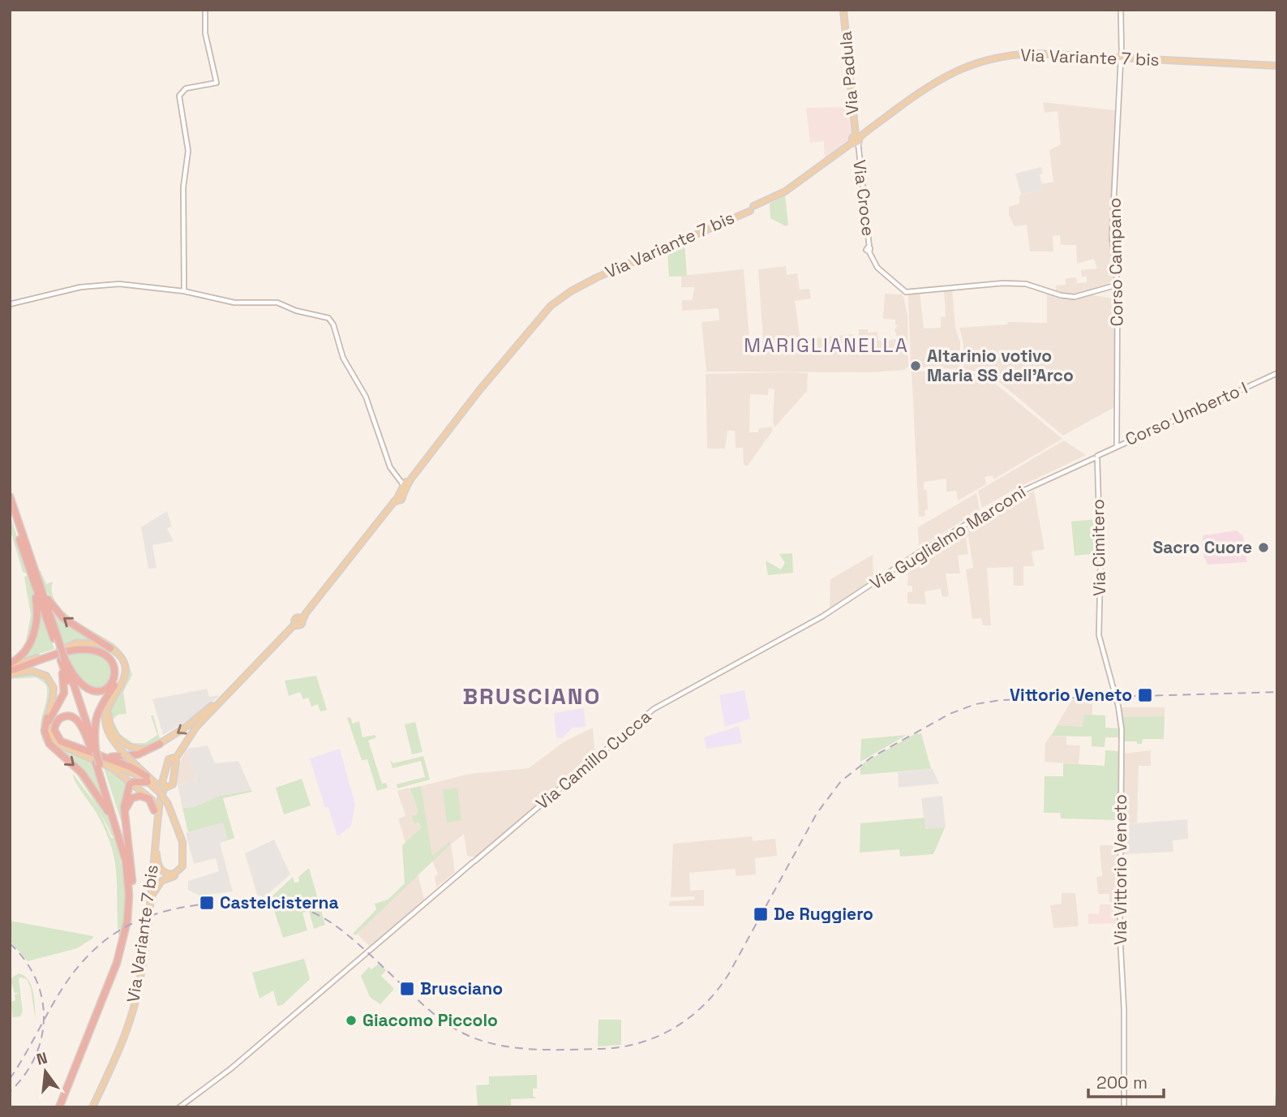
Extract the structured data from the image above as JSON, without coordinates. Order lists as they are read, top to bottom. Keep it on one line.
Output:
{"streets":{"main road":["Via Variante 7 bis","Via Padula"],"street":["Via Croce","Corso Campano","Corso Umberto I","Via Guglielmo Marconi","Via Cimitero","Via Camillo Cucca","Via Vittorio Veneto"]},"crossings":[["Via Variante 7 bis","Via Padula"],["Via Variante 7 bis","Via Croce"],["Via Padula","Via Croce"],["Via Croce","Corso Campano"],["Corso Campano","Corso Umberto I"],["Corso Umberto I","Via Guglielmo Marconi"],["Corso Umberto I","Via Cimitero"],["Via Guglielmo Marconi","Via Cimitero"],["Via Guglielmo Marconi","Via Camillo Cucca"],["Via Cimitero","Via Vittorio Veneto"]],"districts":["MARIGLIANELLA","BRUSCIANO"],"places":{"other":["Altarinio votivo Maria SS dell'Arco","Sacro Cuore","Giacomo Piccolo"],"transit":["Vittorio Veneto","Castelcisterna","De Ruggiero","Brusciano"]},"scale_bar":"200 m","north":"top"}
